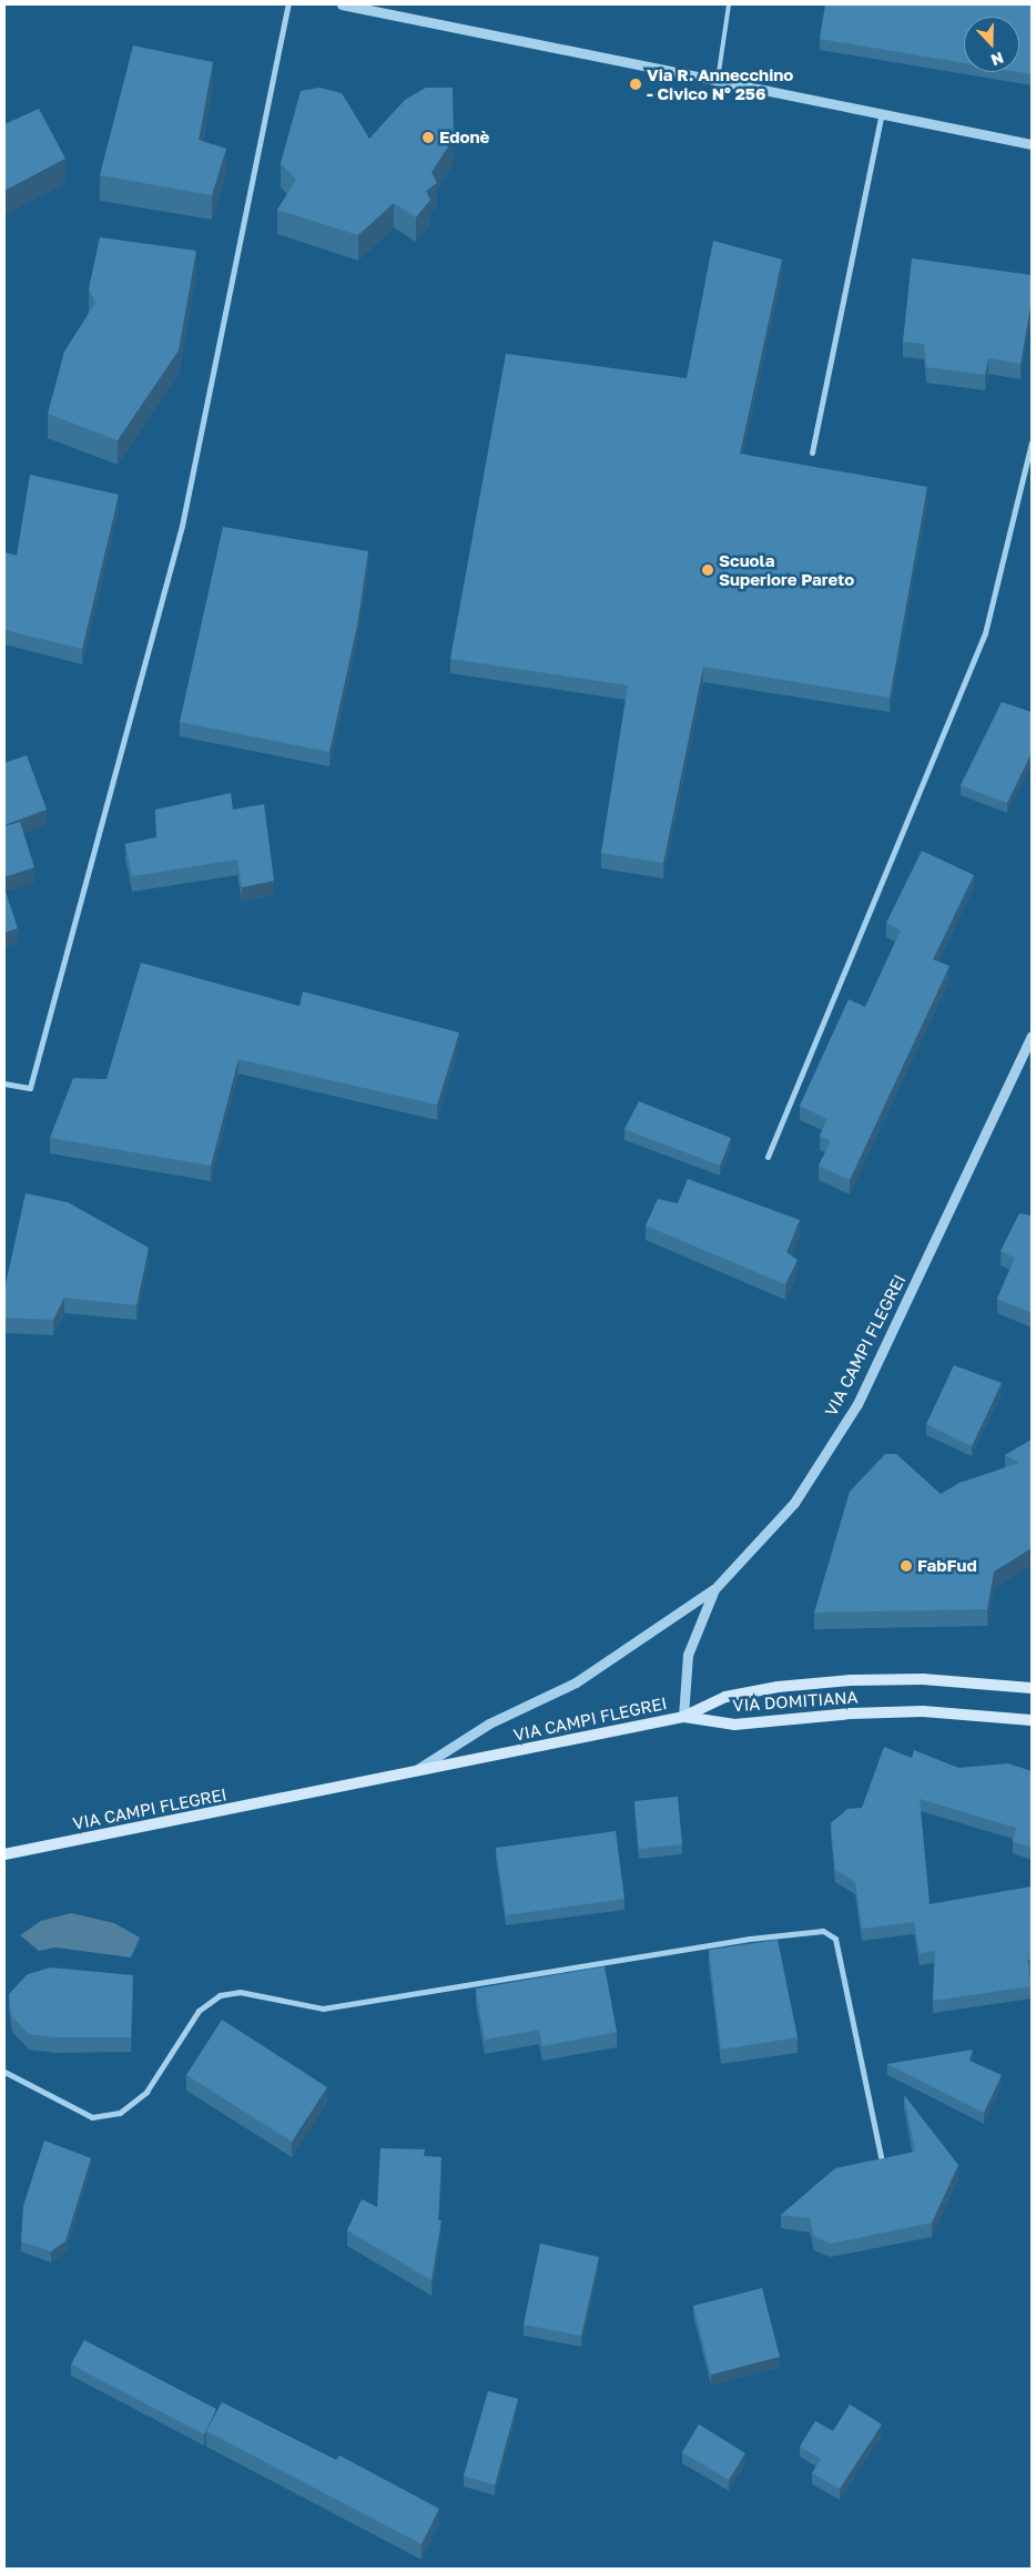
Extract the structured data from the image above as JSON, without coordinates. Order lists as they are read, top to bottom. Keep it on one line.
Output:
{"streets":{"main road":["VIA CAMPI FLEGREI","VIA DOMITIANA"]},"crossings":[["VIA CAMPI FLEGREI","VIA DOMITIANA"]],"places":["Via R. Annecchino - Civico N° 256","Edonè","Scuola Superiore Pareto","FabFud"],"north":"bottom"}
